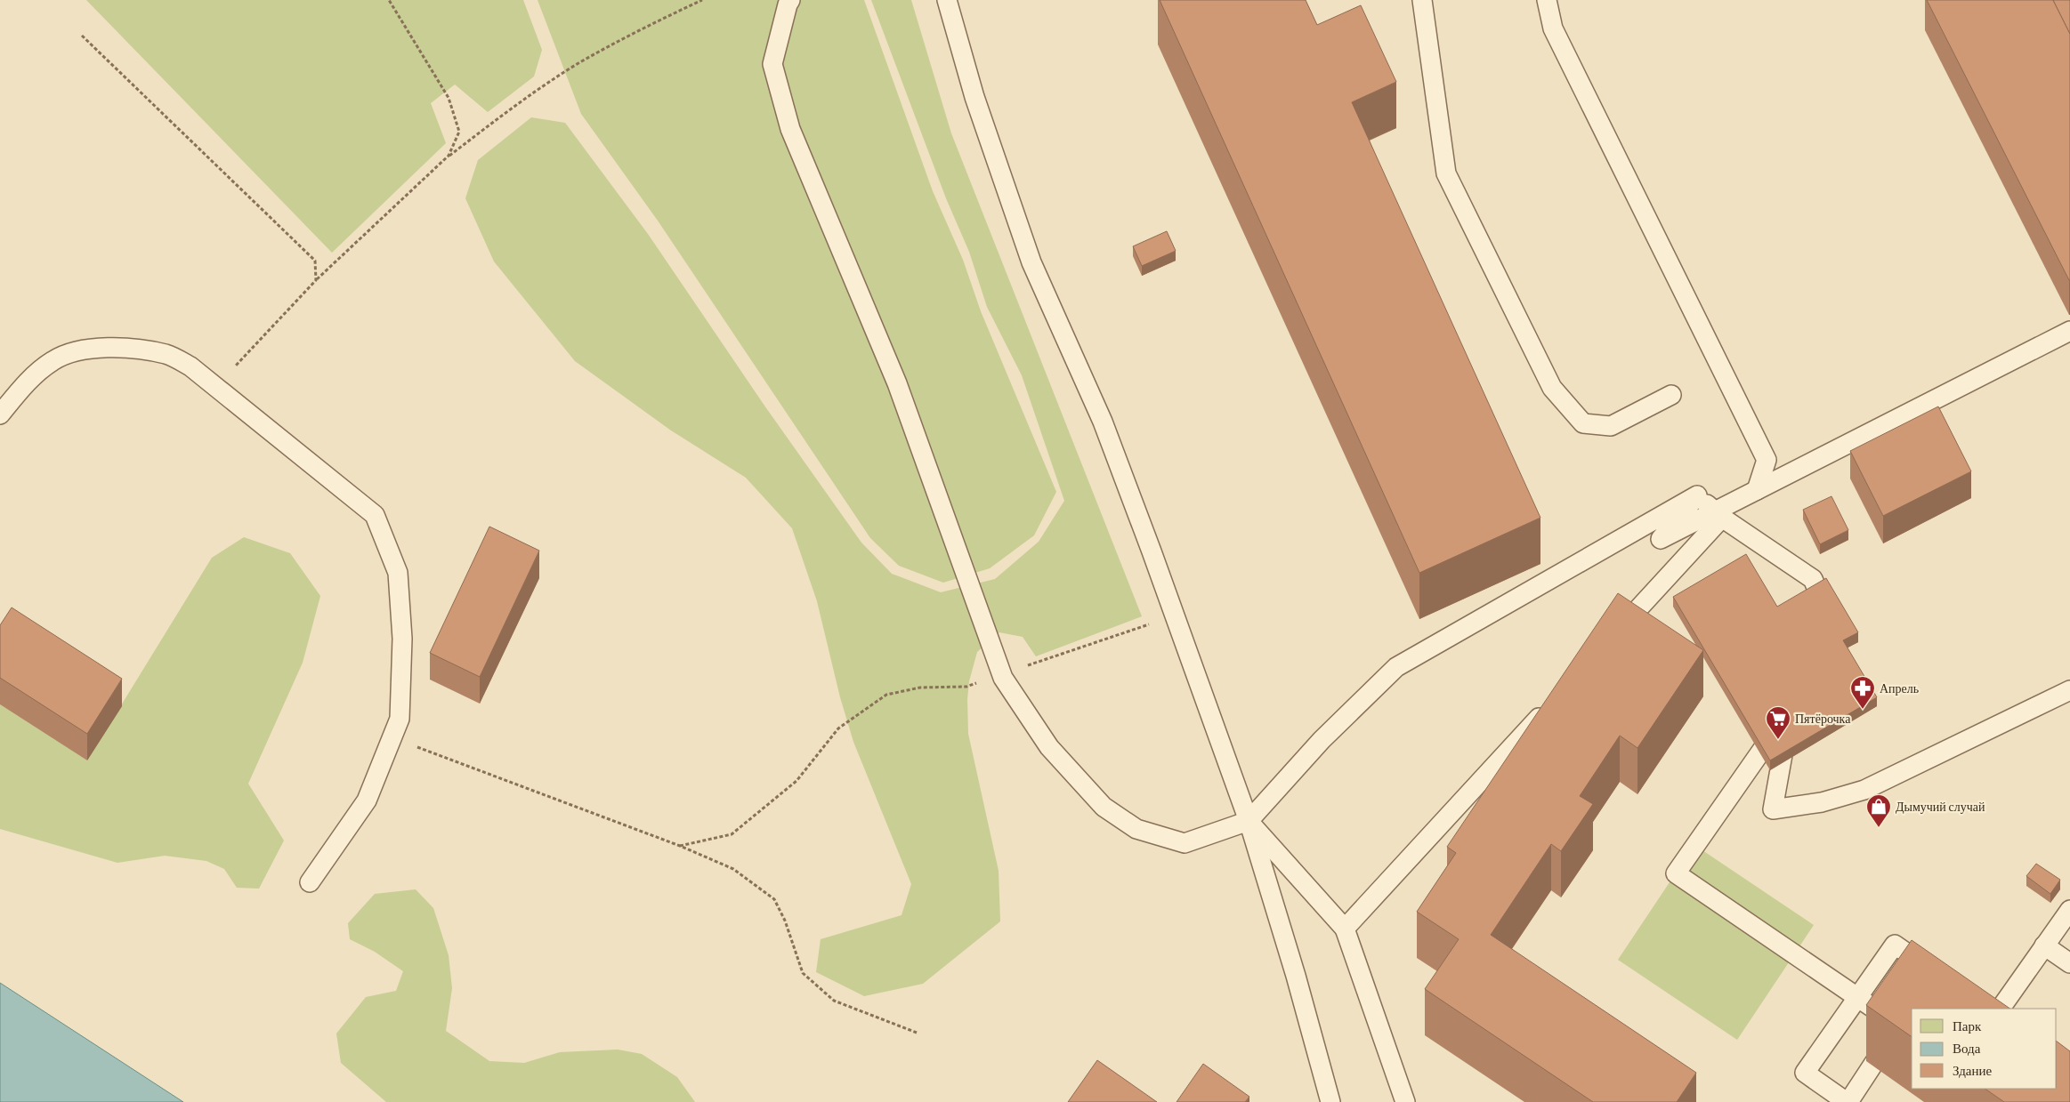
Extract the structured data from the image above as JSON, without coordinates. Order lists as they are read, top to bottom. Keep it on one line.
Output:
{"places":{"pharmacy":["Апрель"],"supermarket":["Пятёрочка"],"shop":["Дымучий случай"]},"legend":["Парк","Вода","Здание"]}
